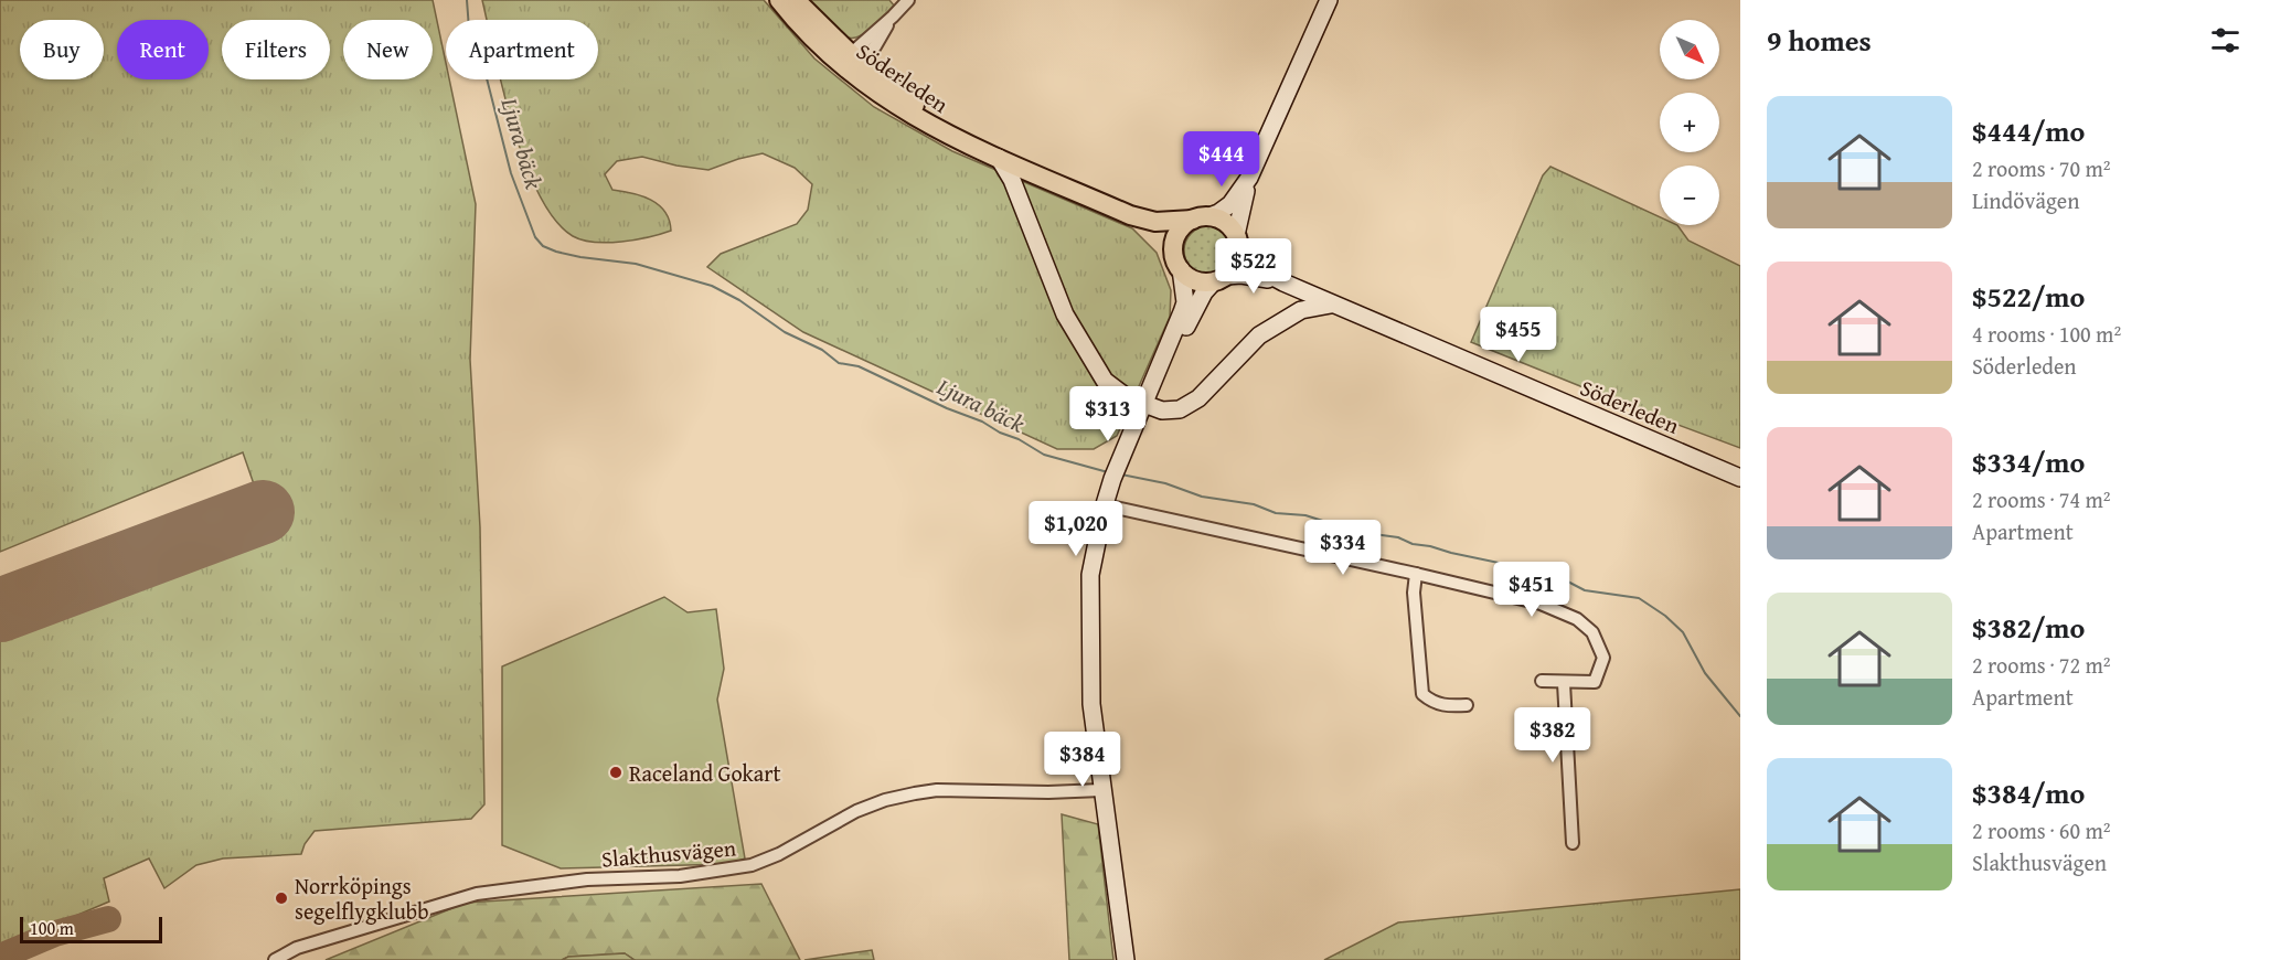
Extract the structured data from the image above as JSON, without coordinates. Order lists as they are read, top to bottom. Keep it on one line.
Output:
{"streets":{"main road":["Söderleden"],"street":["Slakthusvägen"]},"water":["Ljura bäck"],"places":["Raceland Gokart","Norrköpings segelflygklubb"],"scale_bar":"100 m","north":"bottom right","page":{"heading":"9 homes","map_buttons":["+","−"],"chip":["Buy","Rent","Filters","New","Apartment"],"list":[{"name":"$444/mo","note":"2 rooms · 70 m² · Lindövägen"},{"name":"$522/mo","note":"4 rooms · 100 m² · Söderleden"},{"name":"$334/mo","note":"2 rooms · 74 m² · Apartment"},{"name":"$382/mo","note":"2 rooms · 72 m² · Apartment"},{"name":"$384/mo","note":"2 rooms · 60 m² · Slakthusvägen"}],"price":["$444","$522","$455","$313","$1,020","$334","$451","$382","$384"],"scale":"100 m"}}
